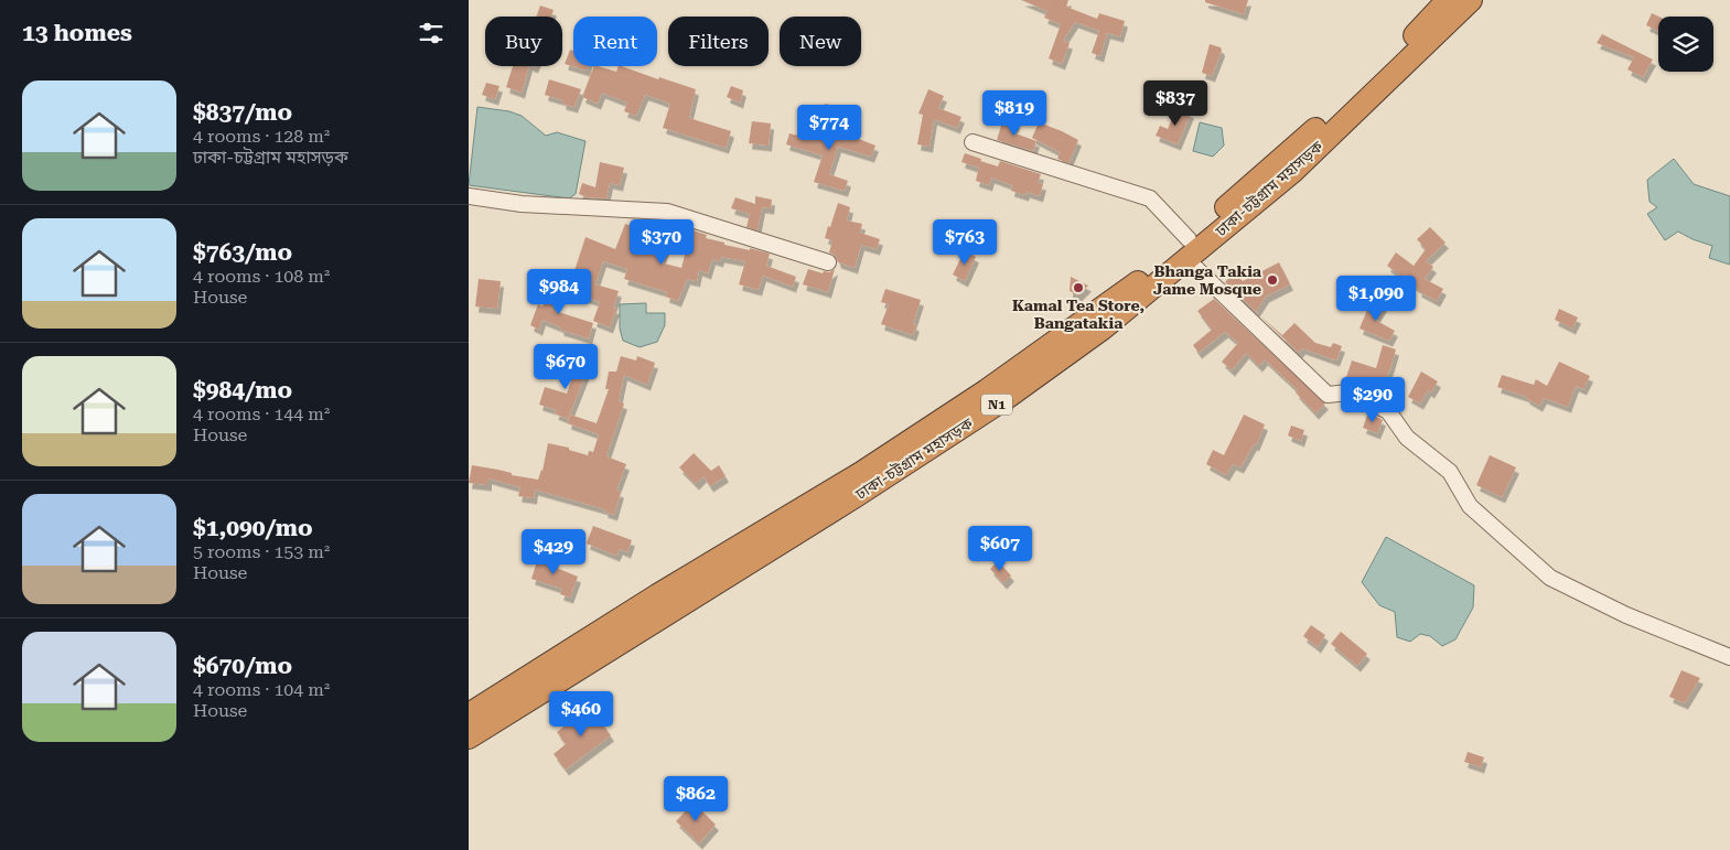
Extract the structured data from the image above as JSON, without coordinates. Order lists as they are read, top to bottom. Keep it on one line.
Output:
{"streets":{"highway":["ঢাকা-চট্টগ্রাম মহাসড়ক","N1"]},"places":["Bhanga Takia Jame Mosque","Kamal Tea Store, Bangatakia"],"page":{"heading":"13 homes","chip":["Buy","Rent","Filters","New"],"list":[{"name":"$837/mo","note":"4 rooms · 128 m² · ঢাকা-চট্টগ্রাম মহাসড়ক"},{"name":"$763/mo","note":"4 rooms · 108 m² · House"},{"name":"$984/mo","note":"4 rooms · 144 m² · House"},{"name":"$1,090/mo","note":"5 rooms · 153 m² · House"},{"name":"$670/mo","note":"4 rooms · 104 m² · House"}],"price":["$837","$819","$774","$370","$763","$984","$1,090","$670","$290","$607","$429","$460","$862"]}}
